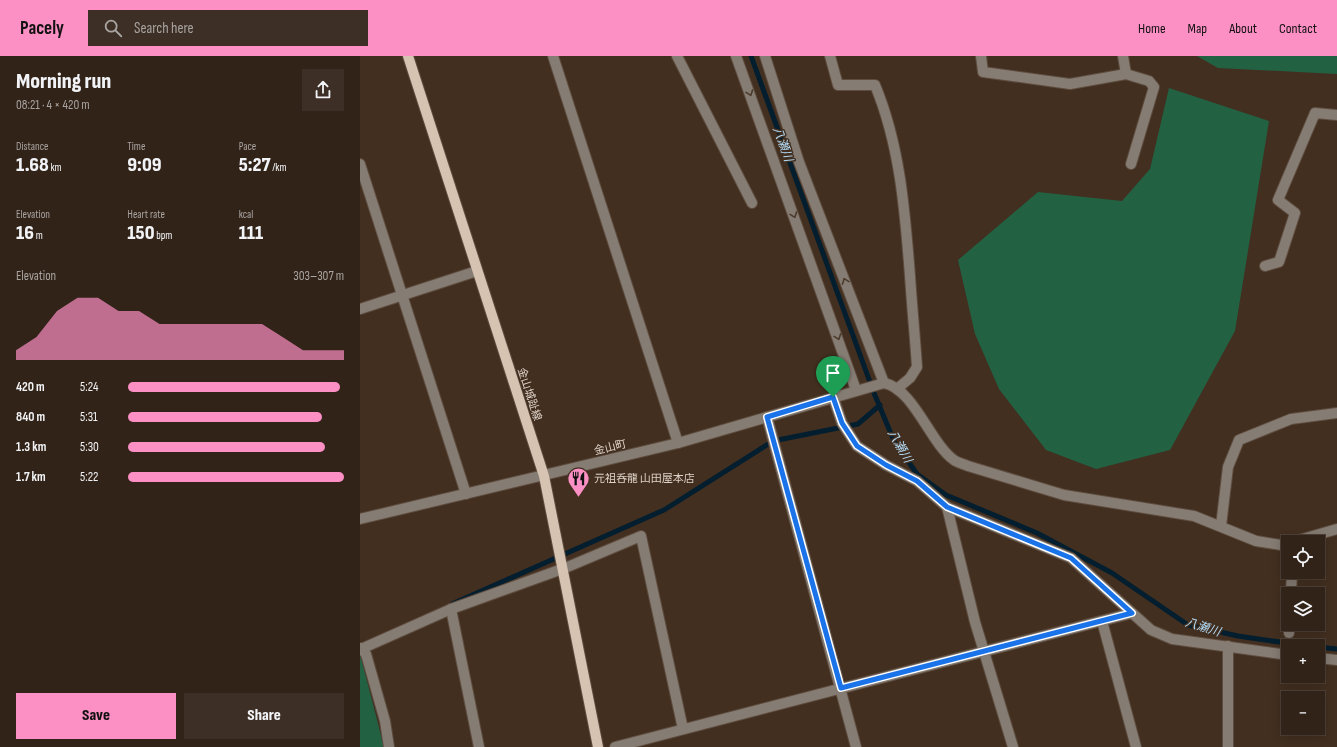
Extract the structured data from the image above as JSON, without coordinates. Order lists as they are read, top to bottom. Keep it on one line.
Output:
{"streets":{"main road":["金山城趾線"],"street":["金山町"]},"crossings":[["金山城趾線","金山町"]],"water":["八瀬川"],"places":{"restaurant":["元祖呑龍 山田屋本店"]},"page":{"header":"Pacely","search":"Search here","nav":["Home","Map","About","Contact"],"heading":["Morning run","08:21 · 4 × 420 m"],"stats":[["Distance","1.68 km"],["Time","9:09"],["Pace","5:27 /km"],["Elevation","16 m"],["Heart rate","150 bpm"],["kcal","111"]],"chart":["Elevation","303–307 m"],"list":[{"name":"420 m","note":"5:24"},{"name":"840 m","note":"5:31"},{"name":"1.3 km","note":"5:30"},{"name":"1.7 km","note":"5:22"}],"map_buttons":["+","−"],"buttons":["Save","Share"]}}
